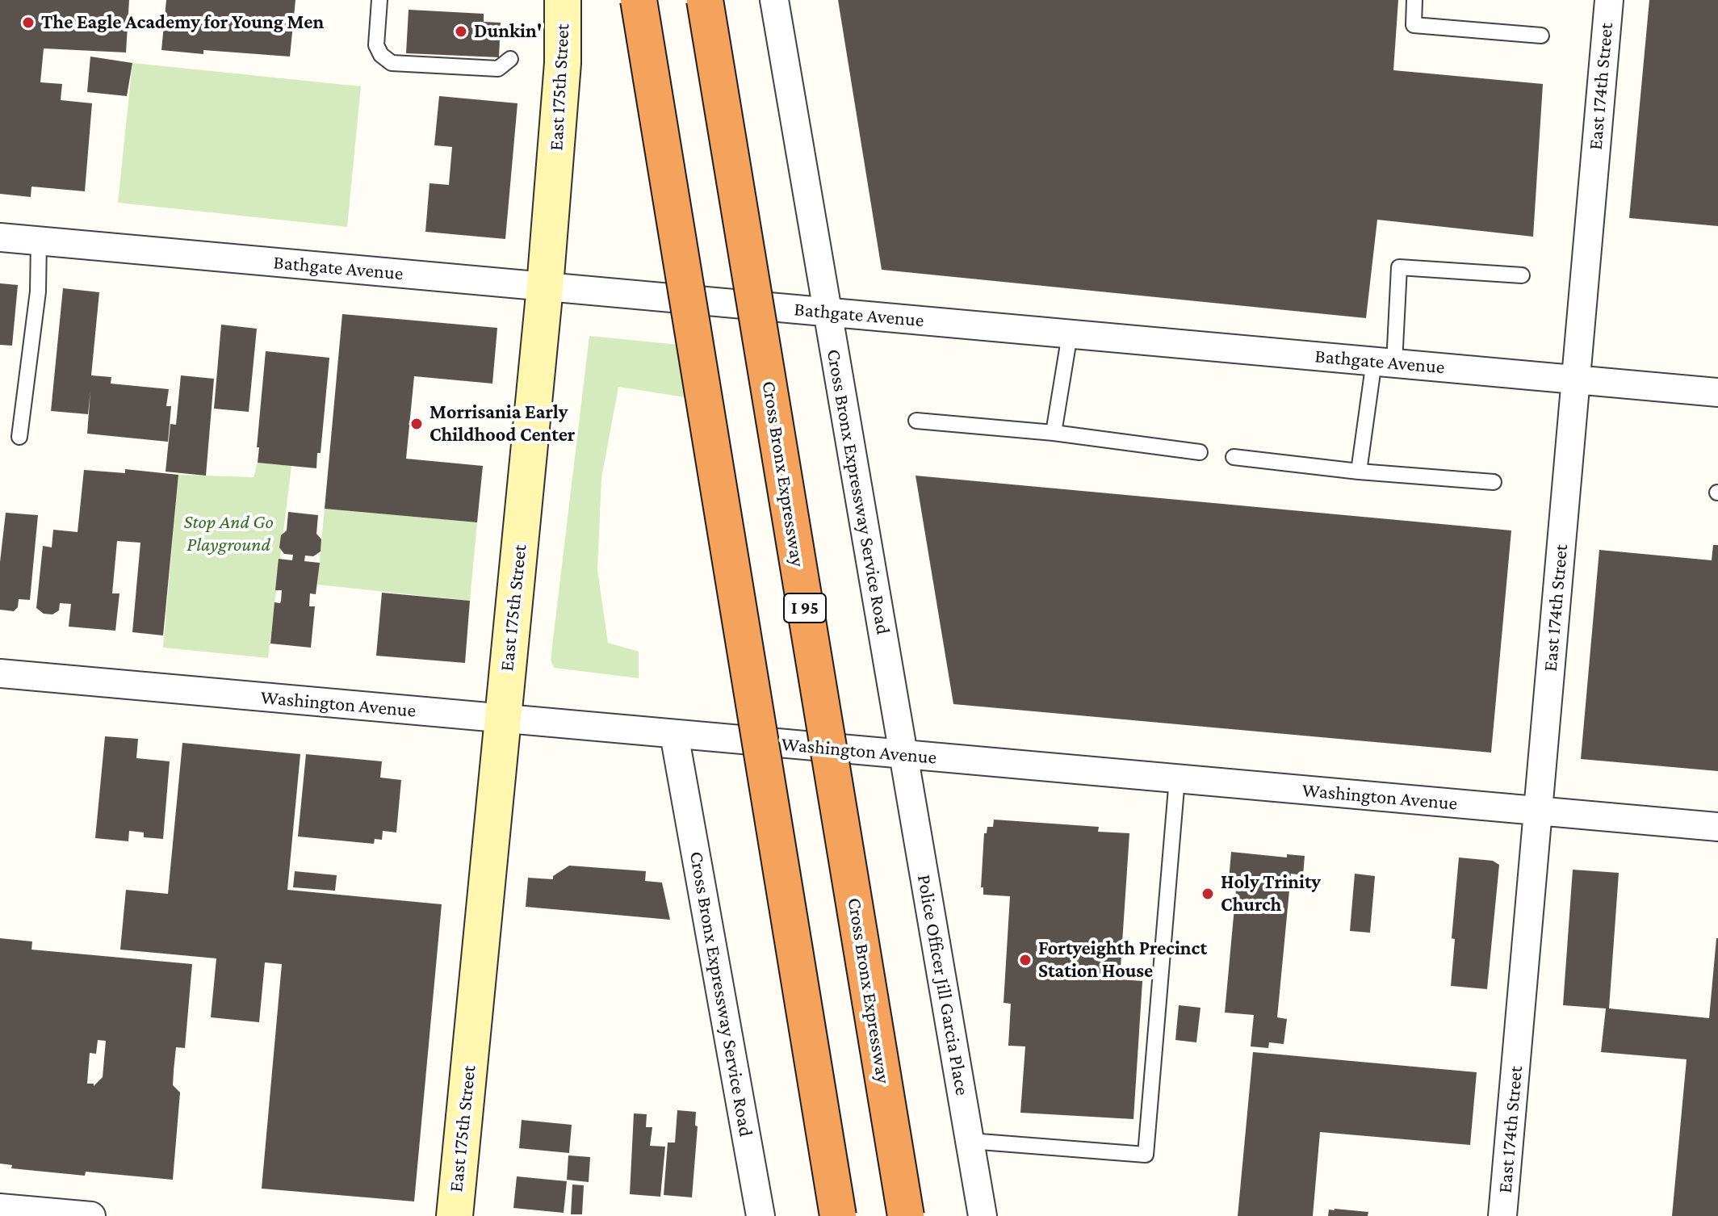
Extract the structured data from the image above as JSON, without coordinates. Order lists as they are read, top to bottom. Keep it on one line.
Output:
{"streets":{"highway":["Cross Bronx Expressway","I 95"],"main road":["East 175th Street"],"street":["East 174th Street","Bathgate Avenue","Cross Bronx Expressway Service Road","Washington Avenue","Police Officer Jill Garcia Place"]},"crossings":[["East 174th Street","Bathgate Avenue"],["East 174th Street","Washington Avenue"],["East 175th Street","Bathgate Avenue"],["East 175th Street","Washington Avenue"],["Bathgate Avenue","Cross Bronx Expressway Service Road"],["Cross Bronx Expressway Service Road","Washington Avenue"],["Cross Bronx Expressway Service Road","Police Officer Jill Garcia Place"],["Washington Avenue","Police Officer Jill Garcia Place"]],"parks":["Stop And Go Playground"],"places":["The Eagle Academy for Young Men","Dunkin'","Morrisania Early Childhood Center","Holy Trinity Church","Fortyeighth Precinct Station House"]}
